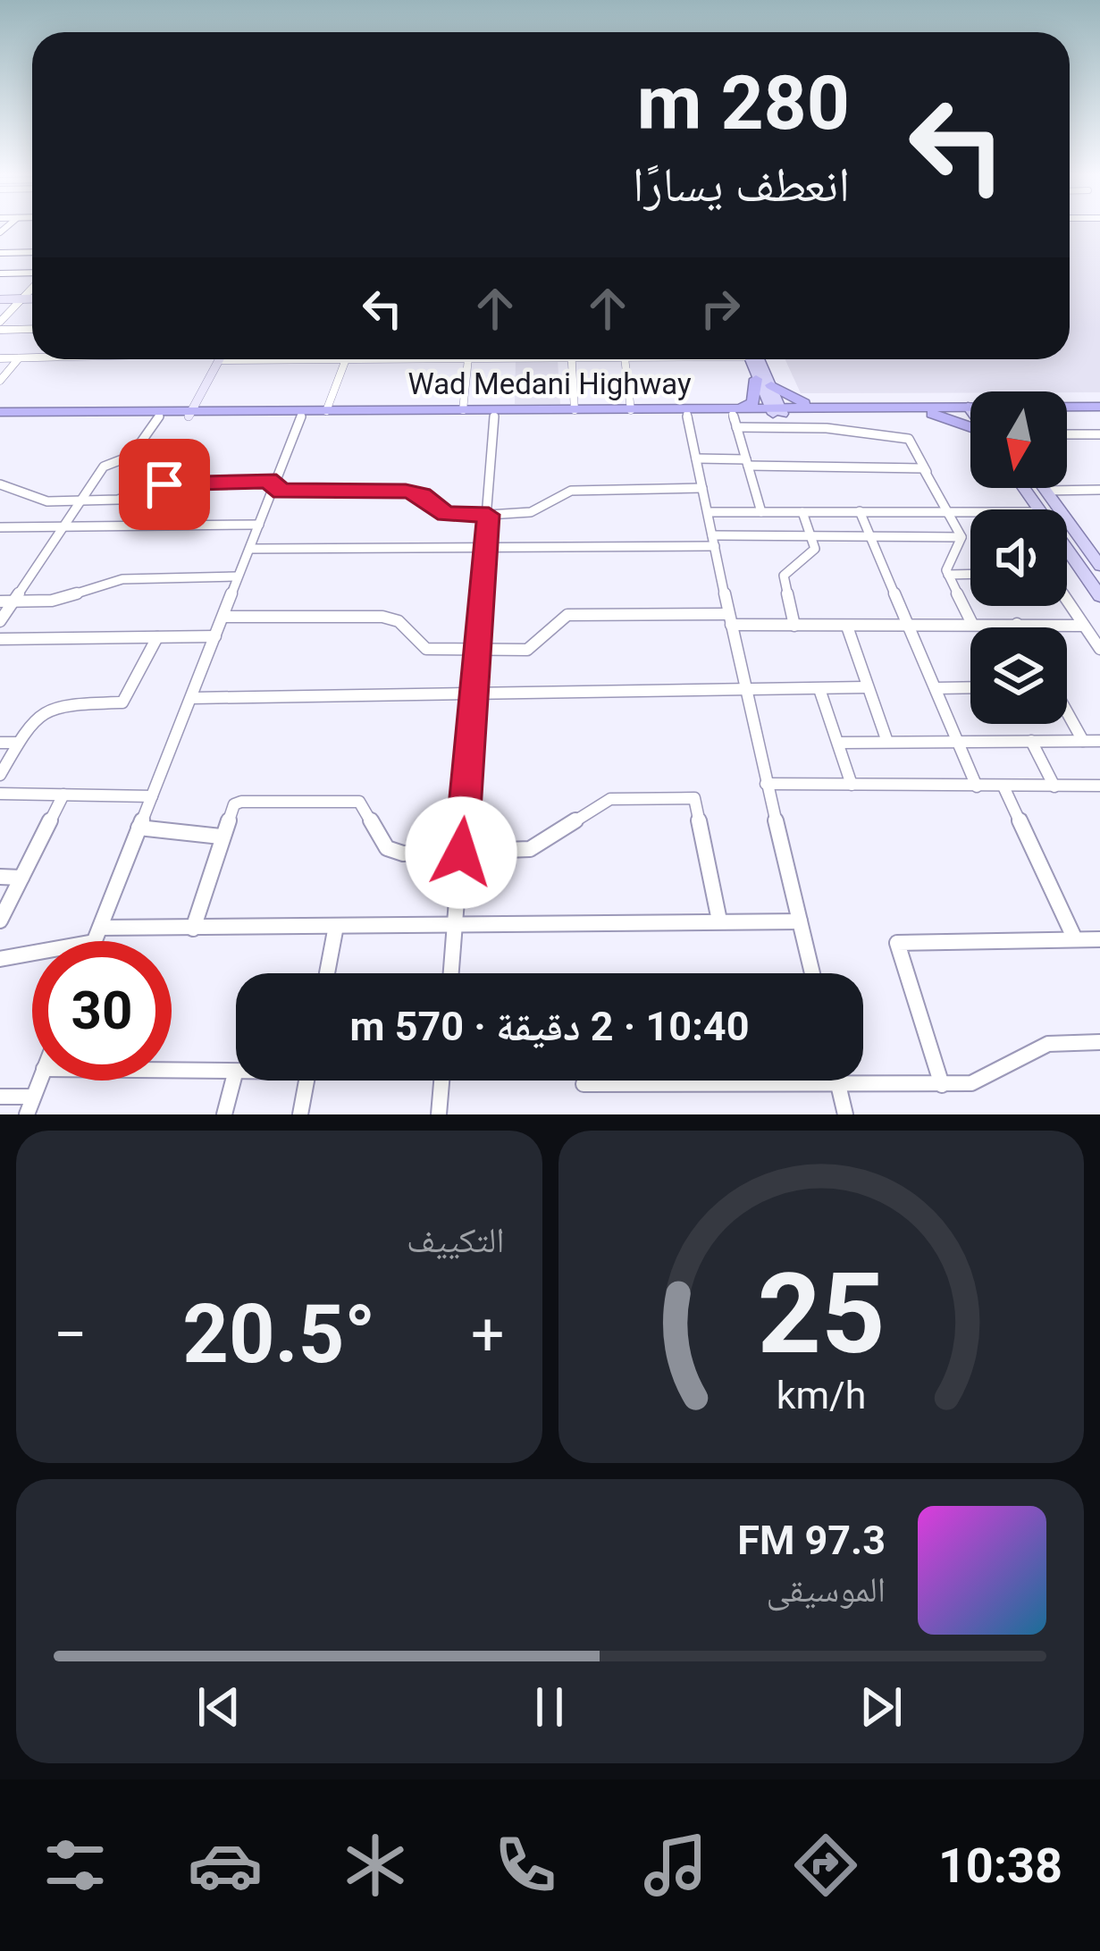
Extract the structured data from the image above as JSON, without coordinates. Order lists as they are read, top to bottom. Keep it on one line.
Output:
{"streets":{"highway":["Wad Medani Highway"]},"north":"bottom","page":{"turn":["280 m","انعطف يسارًا"],"limit":"30","trip":"10:40 · 2 دقيقة · 570 m","tile":"التكييف","heat":["−","20.5°","+"],"song":["97.3 FM","الموسيقى"],"tabs":"10:38","gauge":["25","km/h"]}}
